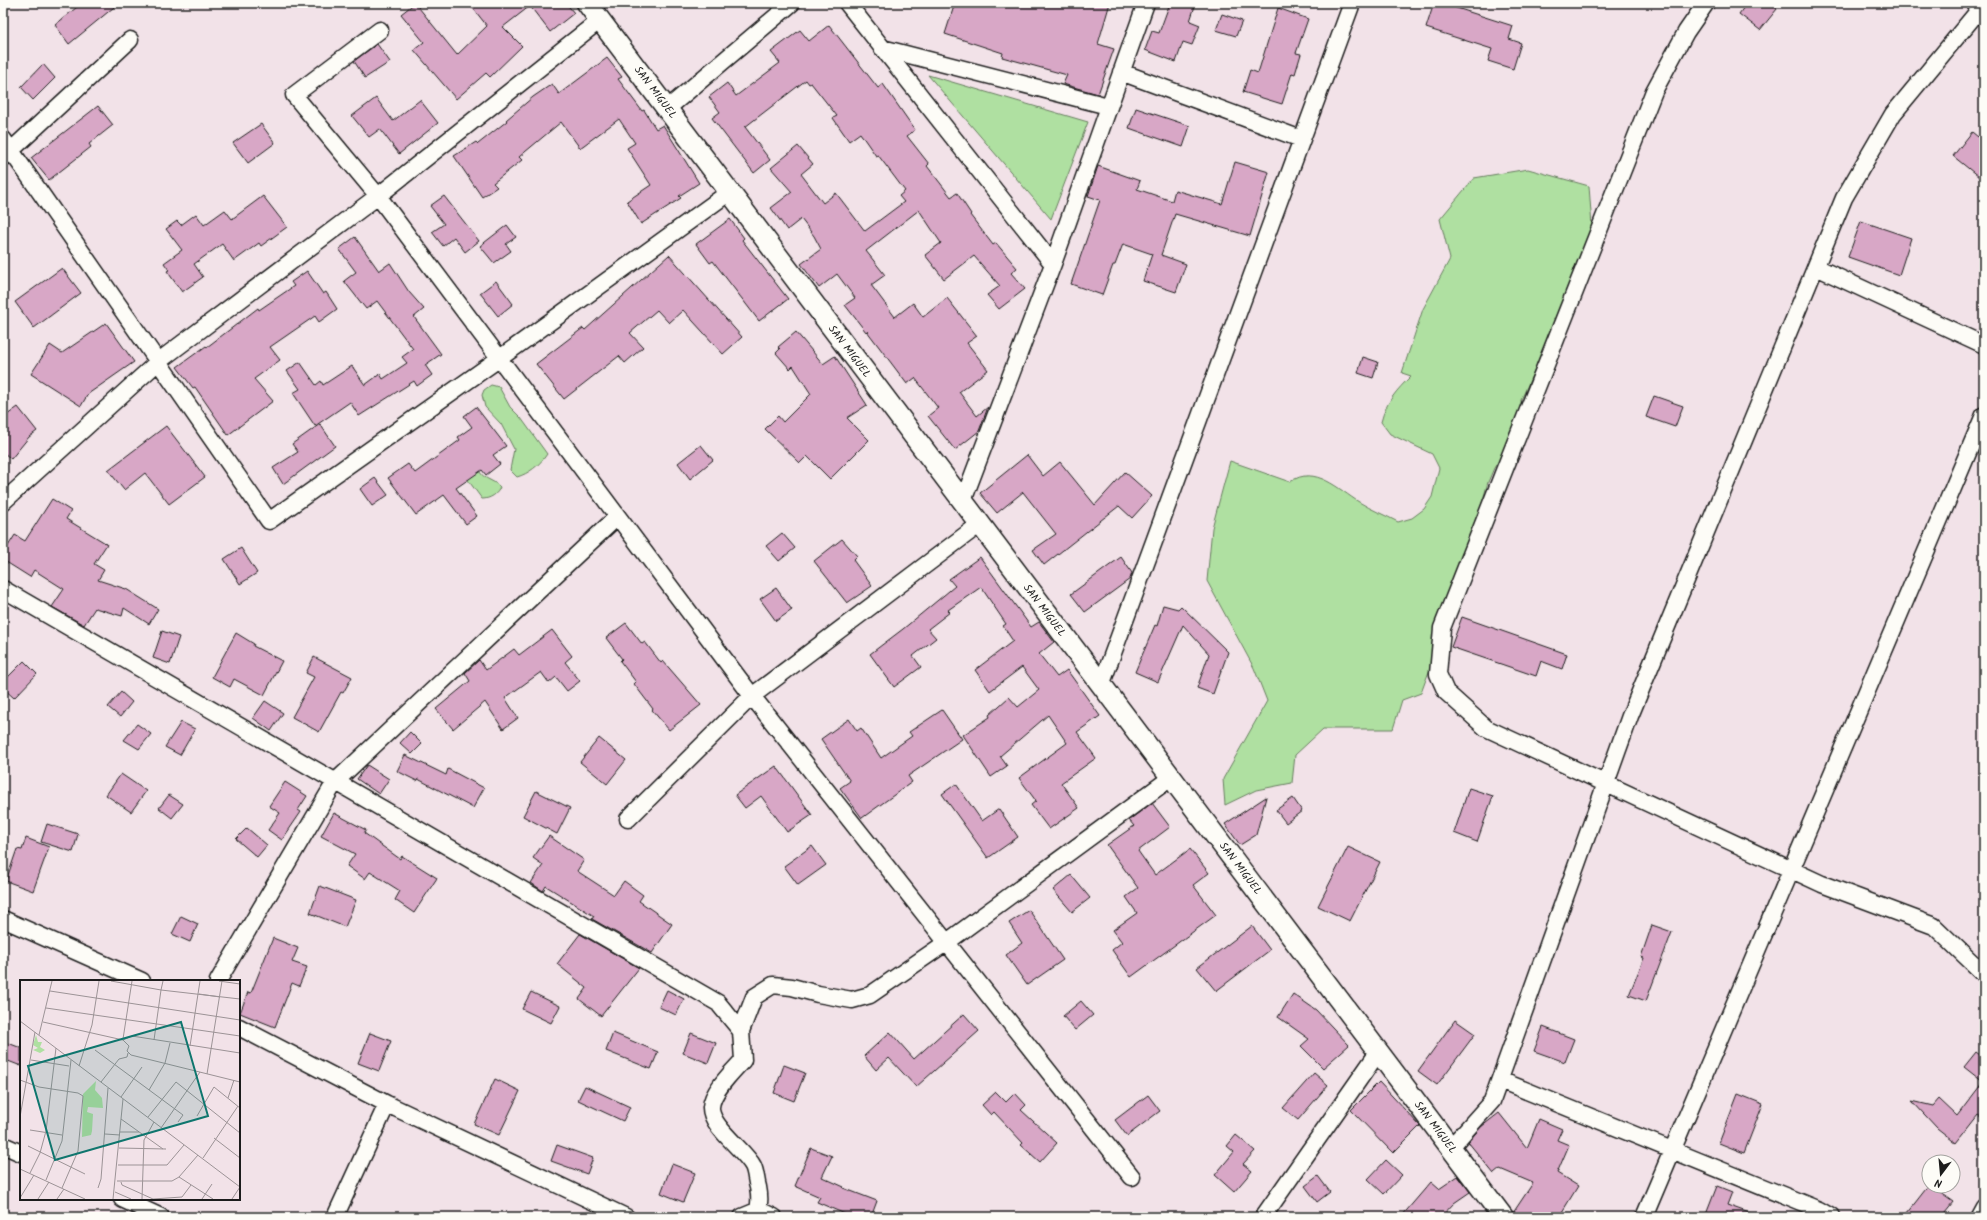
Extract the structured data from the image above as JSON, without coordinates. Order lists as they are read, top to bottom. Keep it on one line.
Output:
{"streets":{"street":["SAN MIGUEL"]},"north":"bottom"}
